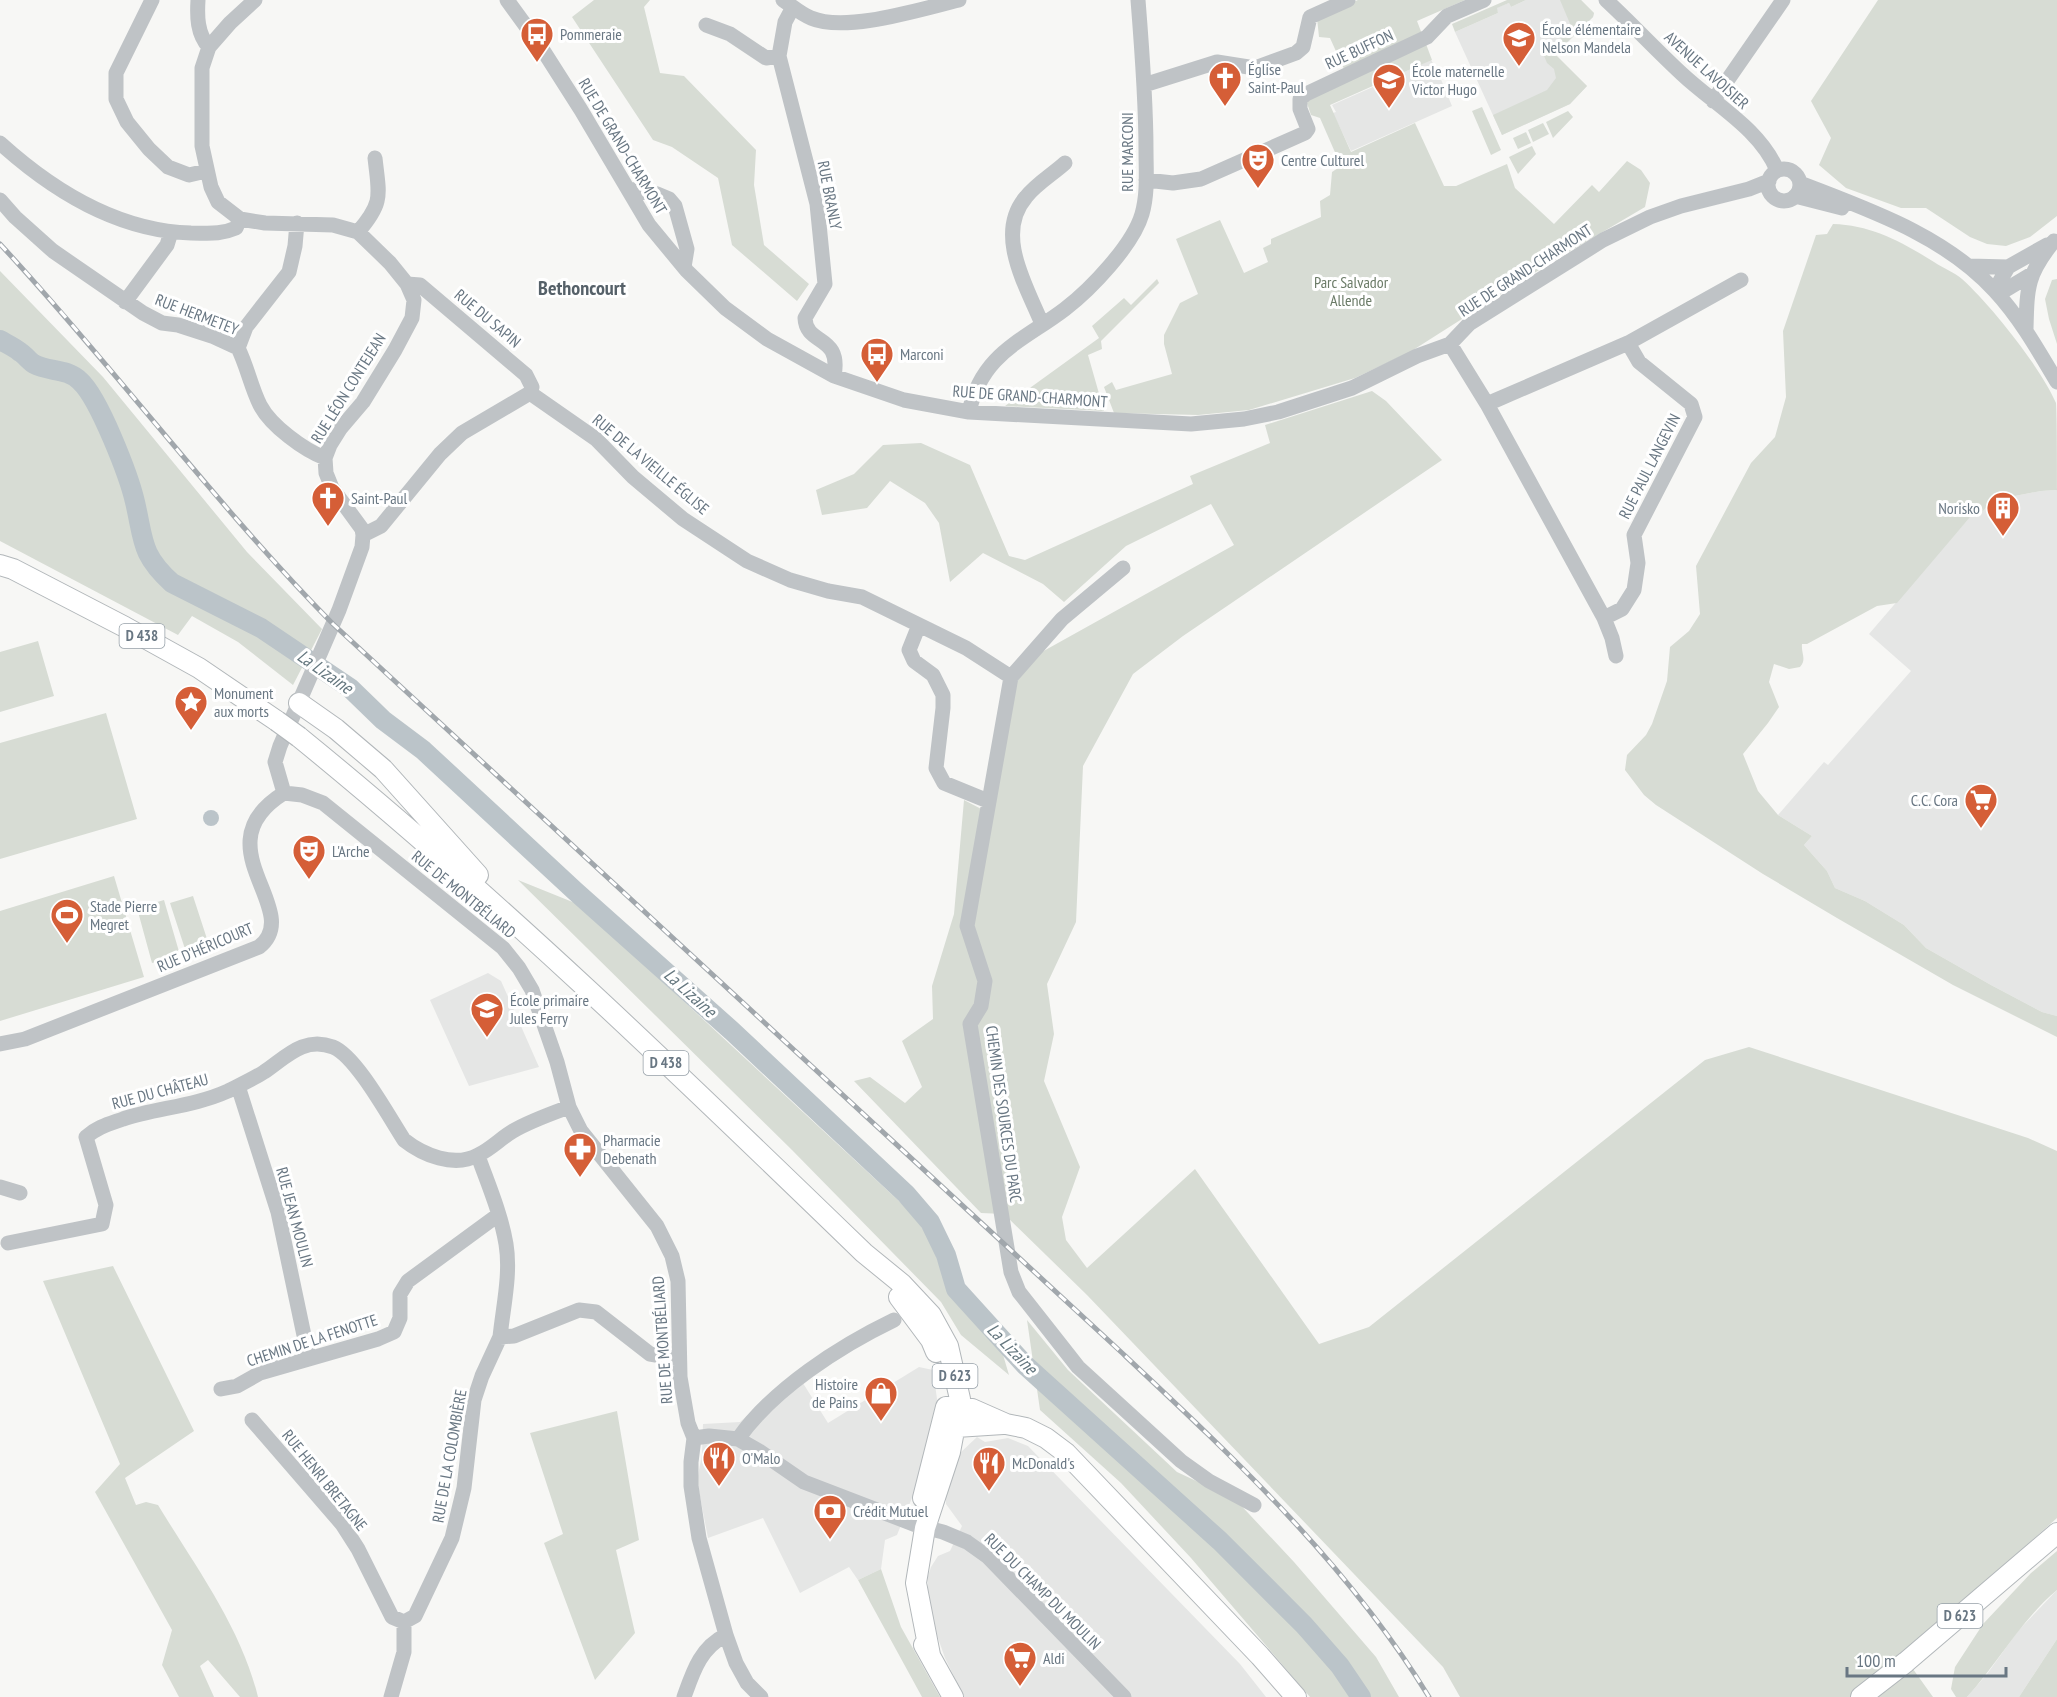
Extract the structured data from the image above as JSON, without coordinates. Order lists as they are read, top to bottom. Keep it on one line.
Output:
{"streets":{"main road":["D 438","D 623"],"street":["RUE BUFFON","AVENUE LAVOISIER","RUE DE GRAND-CHARMONT","RUE MARCONI","RUE BRANLY","RUE HERMETEY","RUE DU SAPIN","RUE LÉON CONTEJEAN","RUE DE LA VIEILLE ÉGLISE","RUE PAUL LANGEVIN","RUE DE MONTBÉLIARD","RUE D'HÉRICOURT","RUE DU CHÂTEAU","CHEMIN DES SOURCES DU PARC","RUE JEAN MOULIN","CHEMIN DE LA FENOTTE","RUE DE LA COLOMBIÈRE","RUE HENRI BRETAGNE","RUE DU CHAMP DU MOULIN"]},"crossings":[["RUE BUFFON","RUE MARCONI"],["AVENUE LAVOISIER","RUE DE GRAND-CHARMONT"],["RUE DE GRAND-CHARMONT","RUE MARCONI"],["RUE DE GRAND-CHARMONT","RUE BRANLY"],["RUE HERMETEY","RUE LÉON CONTEJEAN"],["RUE DU SAPIN","RUE LÉON CONTEJEAN"],["RUE DU SAPIN","RUE DE LA VIEILLE ÉGLISE"],["RUE DE LA VIEILLE ÉGLISE","CHEMIN DES SOURCES DU PARC"],["D 438","D 623"],["RUE DE MONTBÉLIARD","RUE D'HÉRICOURT"],["RUE DU CHÂTEAU","RUE JEAN MOULIN"],["RUE DU CHÂTEAU","RUE DE LA COLOMBIÈRE"],["RUE JEAN MOULIN","CHEMIN DE LA FENOTTE"],["CHEMIN DE LA FENOTTE","RUE DE LA COLOMBIÈRE"],["D 623","RUE DU CHAMP DU MOULIN"],["RUE DE LA COLOMBIÈRE","RUE HENRI BRETAGNE"]],"districts":["Bethoncourt"],"water":["La Lizaine"],"parks":["Parc Salvador Allende"],"places":{"bus stop":["Pommeraie","Marconi"],"school or university":["École élémentaire Nelson Mandela","École maternelle Victor Hugo","École primaire Jules Ferry"],"church":["Église Saint-Paul","Saint-Paul"],"theatre":["Centre Culturel","L'Arche"],"building":["Norisko"],"place":["Monument aux morts"],"supermarket":["C.C. Cora","Aldi"],"sports":["Stade Pierre Megret"],"pharmacy":["Pharmacie Debenath"],"shop":["Histoire de Pains"],"restaurant":["O'Malo","McDonald's"],"bank":["Crédit Mutuel"]},"scale_bar":"100 m"}
